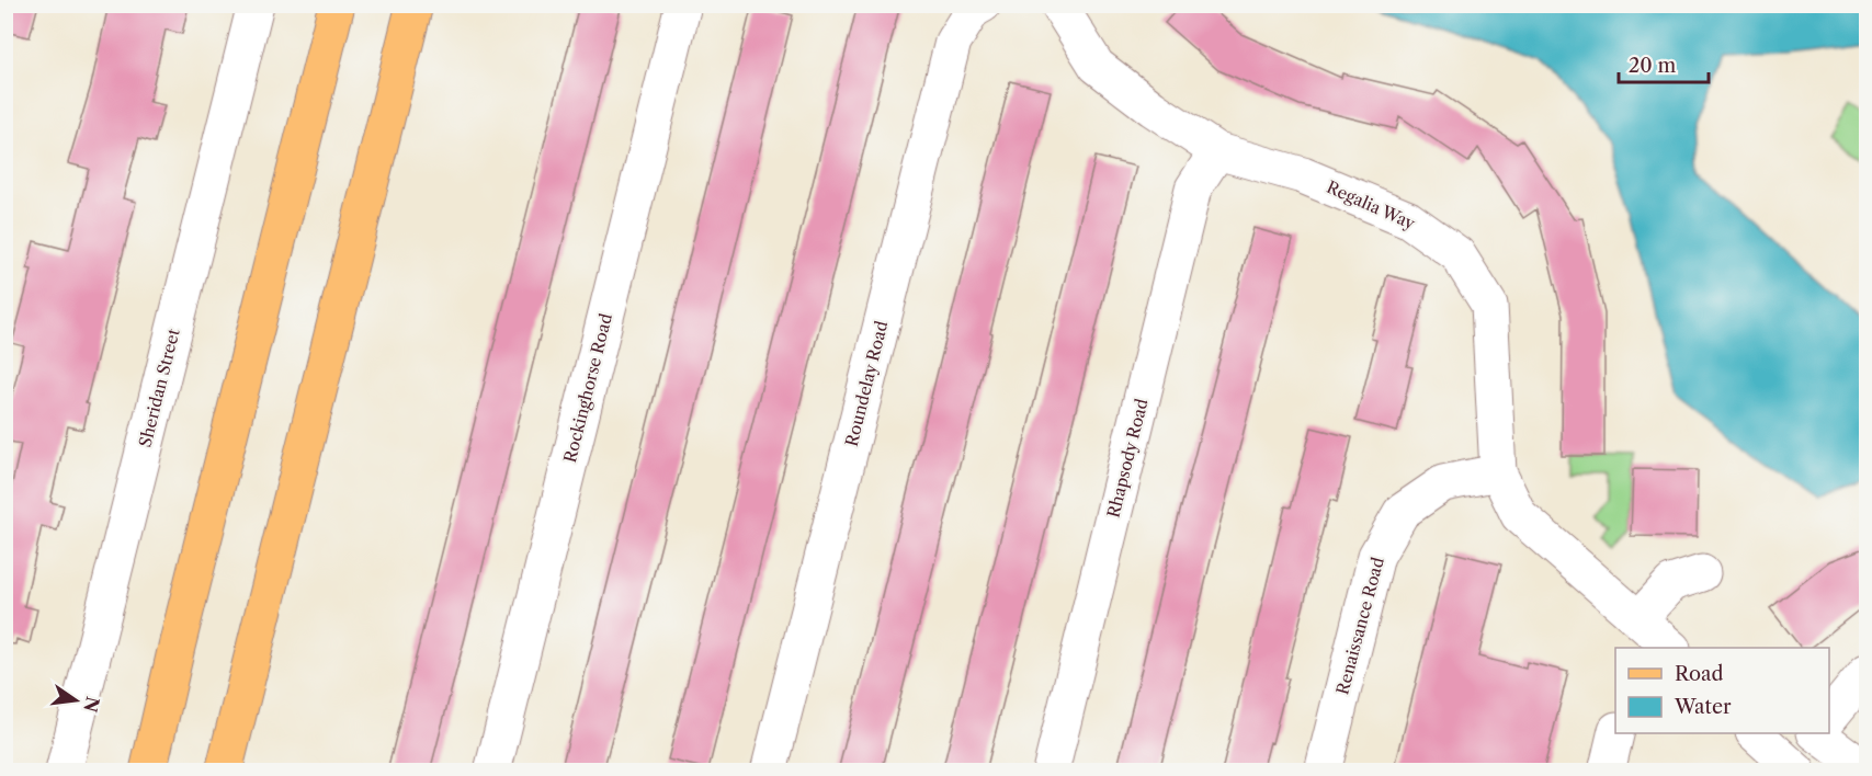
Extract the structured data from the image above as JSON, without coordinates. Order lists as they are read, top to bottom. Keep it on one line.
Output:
{"streets":{"street":["Regalia Way","Roundelay Road","Sheridan Street","Rockinghorse Road","Rhapsody Road","Renaissance Road"]},"crossings":[["Regalia Way","Rhapsody Road"],["Regalia Way","Renaissance Road"]],"legend":["Road","Water"],"scale_bar":"20 m","north":"right"}
